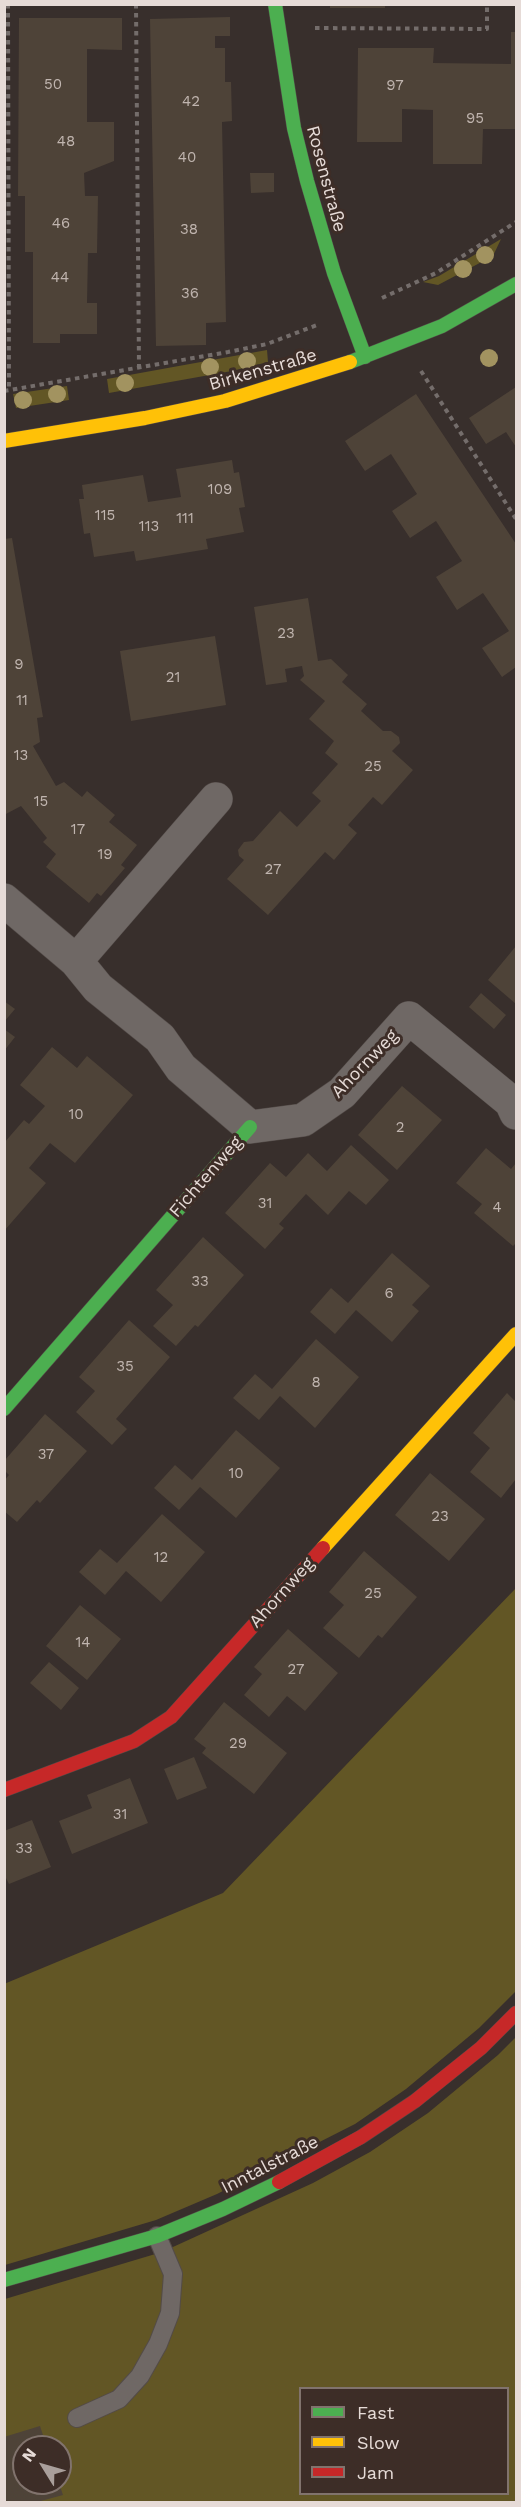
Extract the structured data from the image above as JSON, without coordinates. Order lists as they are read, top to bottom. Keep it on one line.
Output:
{"streets":{"street":["Rosenstraße","Birkenstraße","Ahornweg","Fichtenweg","Inntalstraße"]},"crossings":[["Rosenstraße","Birkenstraße"],["Ahornweg","Fichtenweg"]],"house_numbers":["50","97","42","95","48","40","46","38","44","36","109","115","111","113","23","9","21","11","13","25","15","17","19","27","10","2","31","4","33","6","35","8","37","10","23","12","25","14","27","29","31","33"],"legend":["Fast","Slow","Jam"],"north":"top left"}
